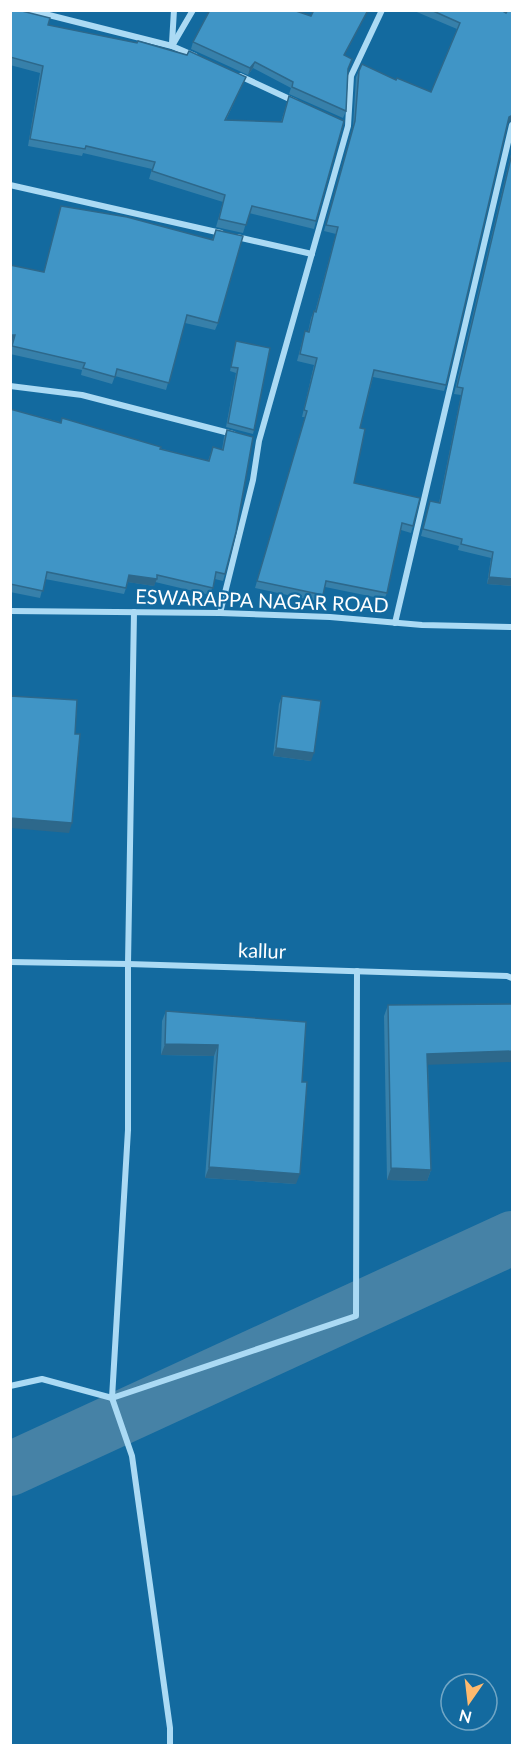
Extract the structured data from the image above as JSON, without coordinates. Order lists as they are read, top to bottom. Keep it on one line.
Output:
{"streets":{"street":["ESWARAPPA NAGAR ROAD","kallur"]},"north":"bottom"}
